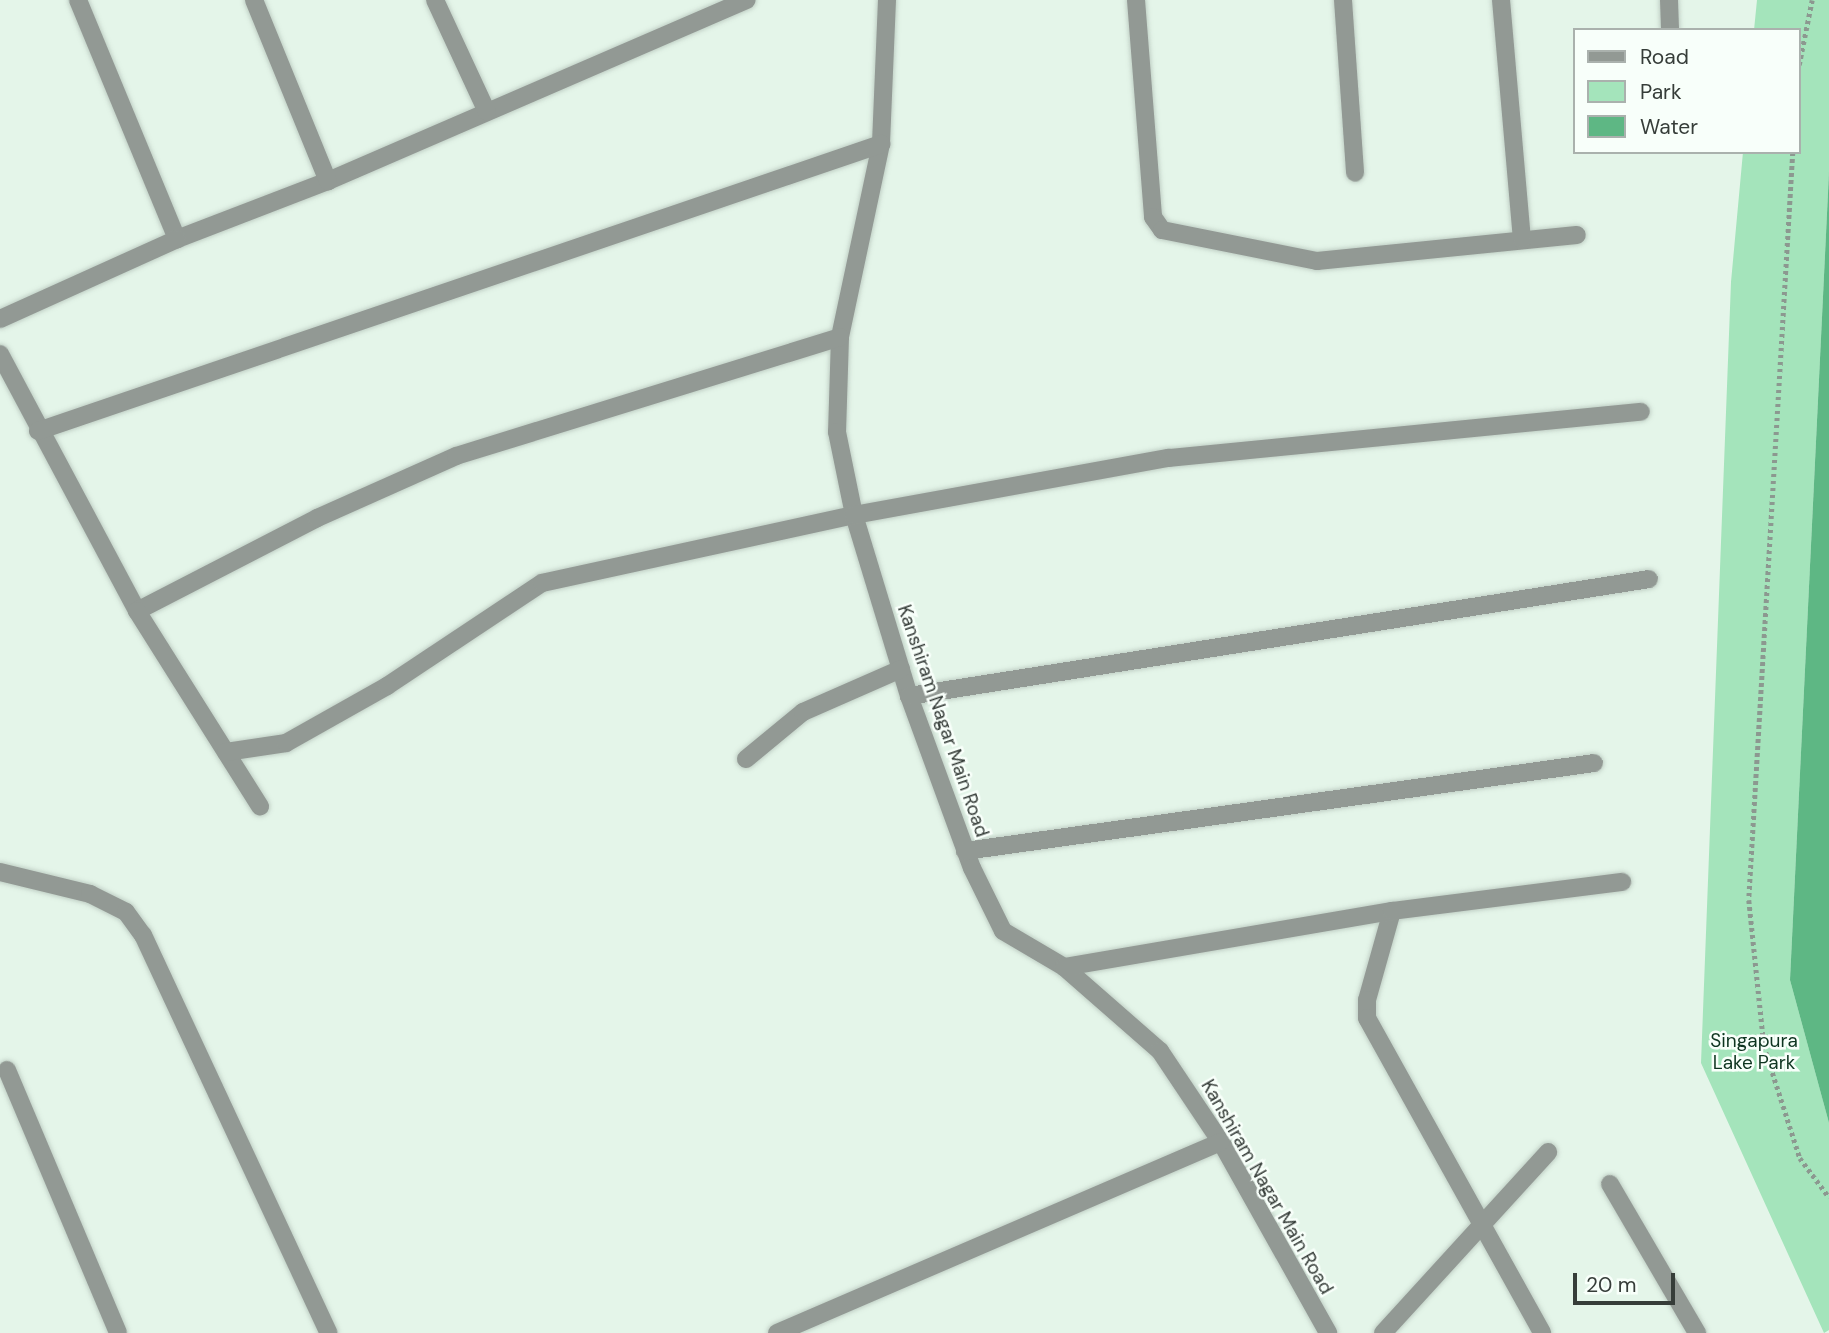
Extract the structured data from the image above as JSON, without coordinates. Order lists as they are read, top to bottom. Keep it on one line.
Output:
{"streets":{"street":["Kanshiram Nagar Main Road"]},"parks":["Singapura Lake Park"],"legend":["Road","Park","Water"],"scale_bar":"20 m"}
